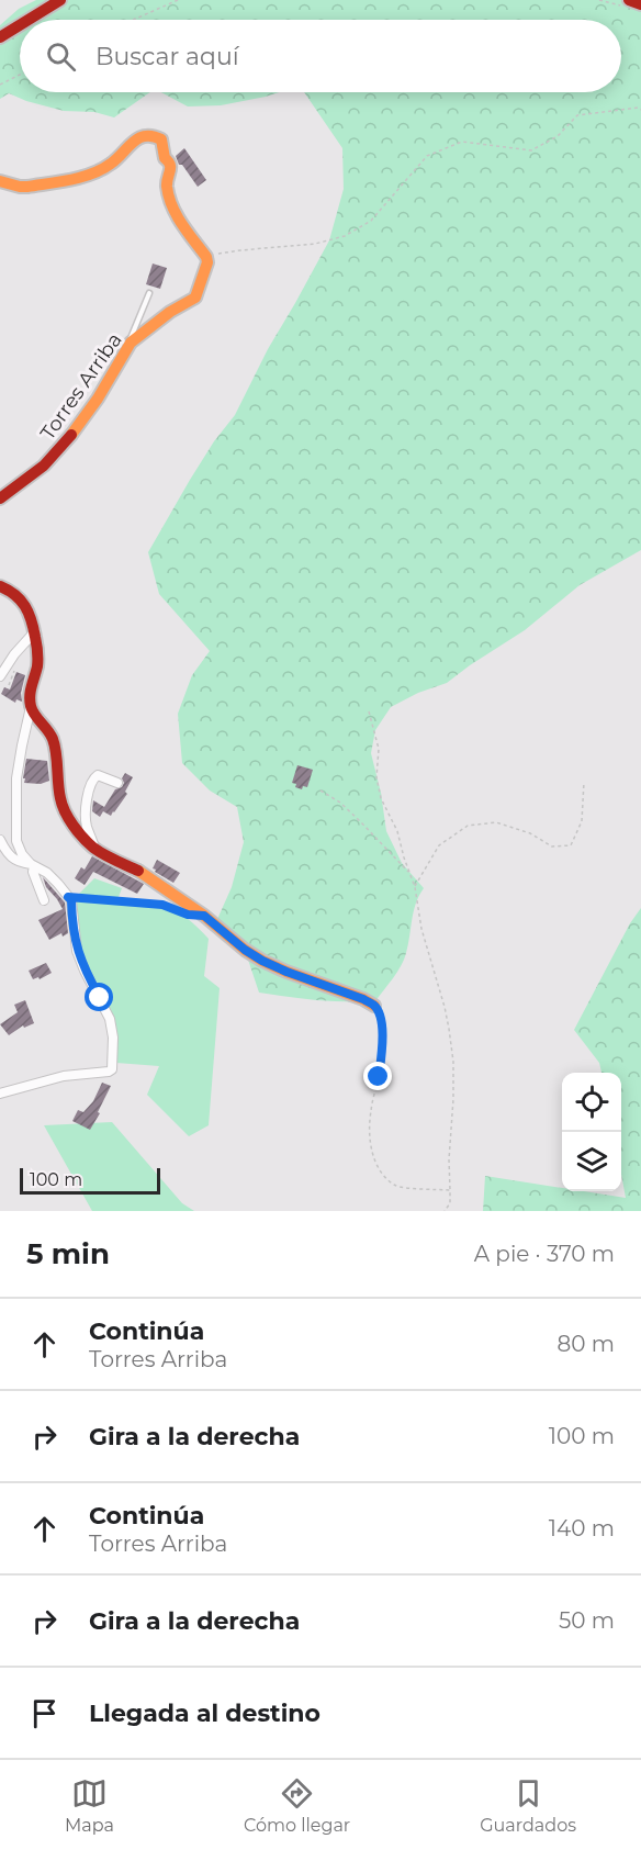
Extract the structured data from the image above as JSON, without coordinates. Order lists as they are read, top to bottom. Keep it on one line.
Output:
{"streets":{"street":["Torres Arriba"]},"scale_bar":"100 m","page":{"search":"Buscar aquí","scale":"100 m","heading":["5 min","A pie · 370 m"],"list":[["Continúa","Torres Arriba","80 m"],["Gira a la derecha","100 m"],["Continúa","Torres Arriba","140 m"],["Gira a la derecha","50 m"],"Llegada al destino"],"nav":["Mapa","Cómo llegar","Guardados"]}}
